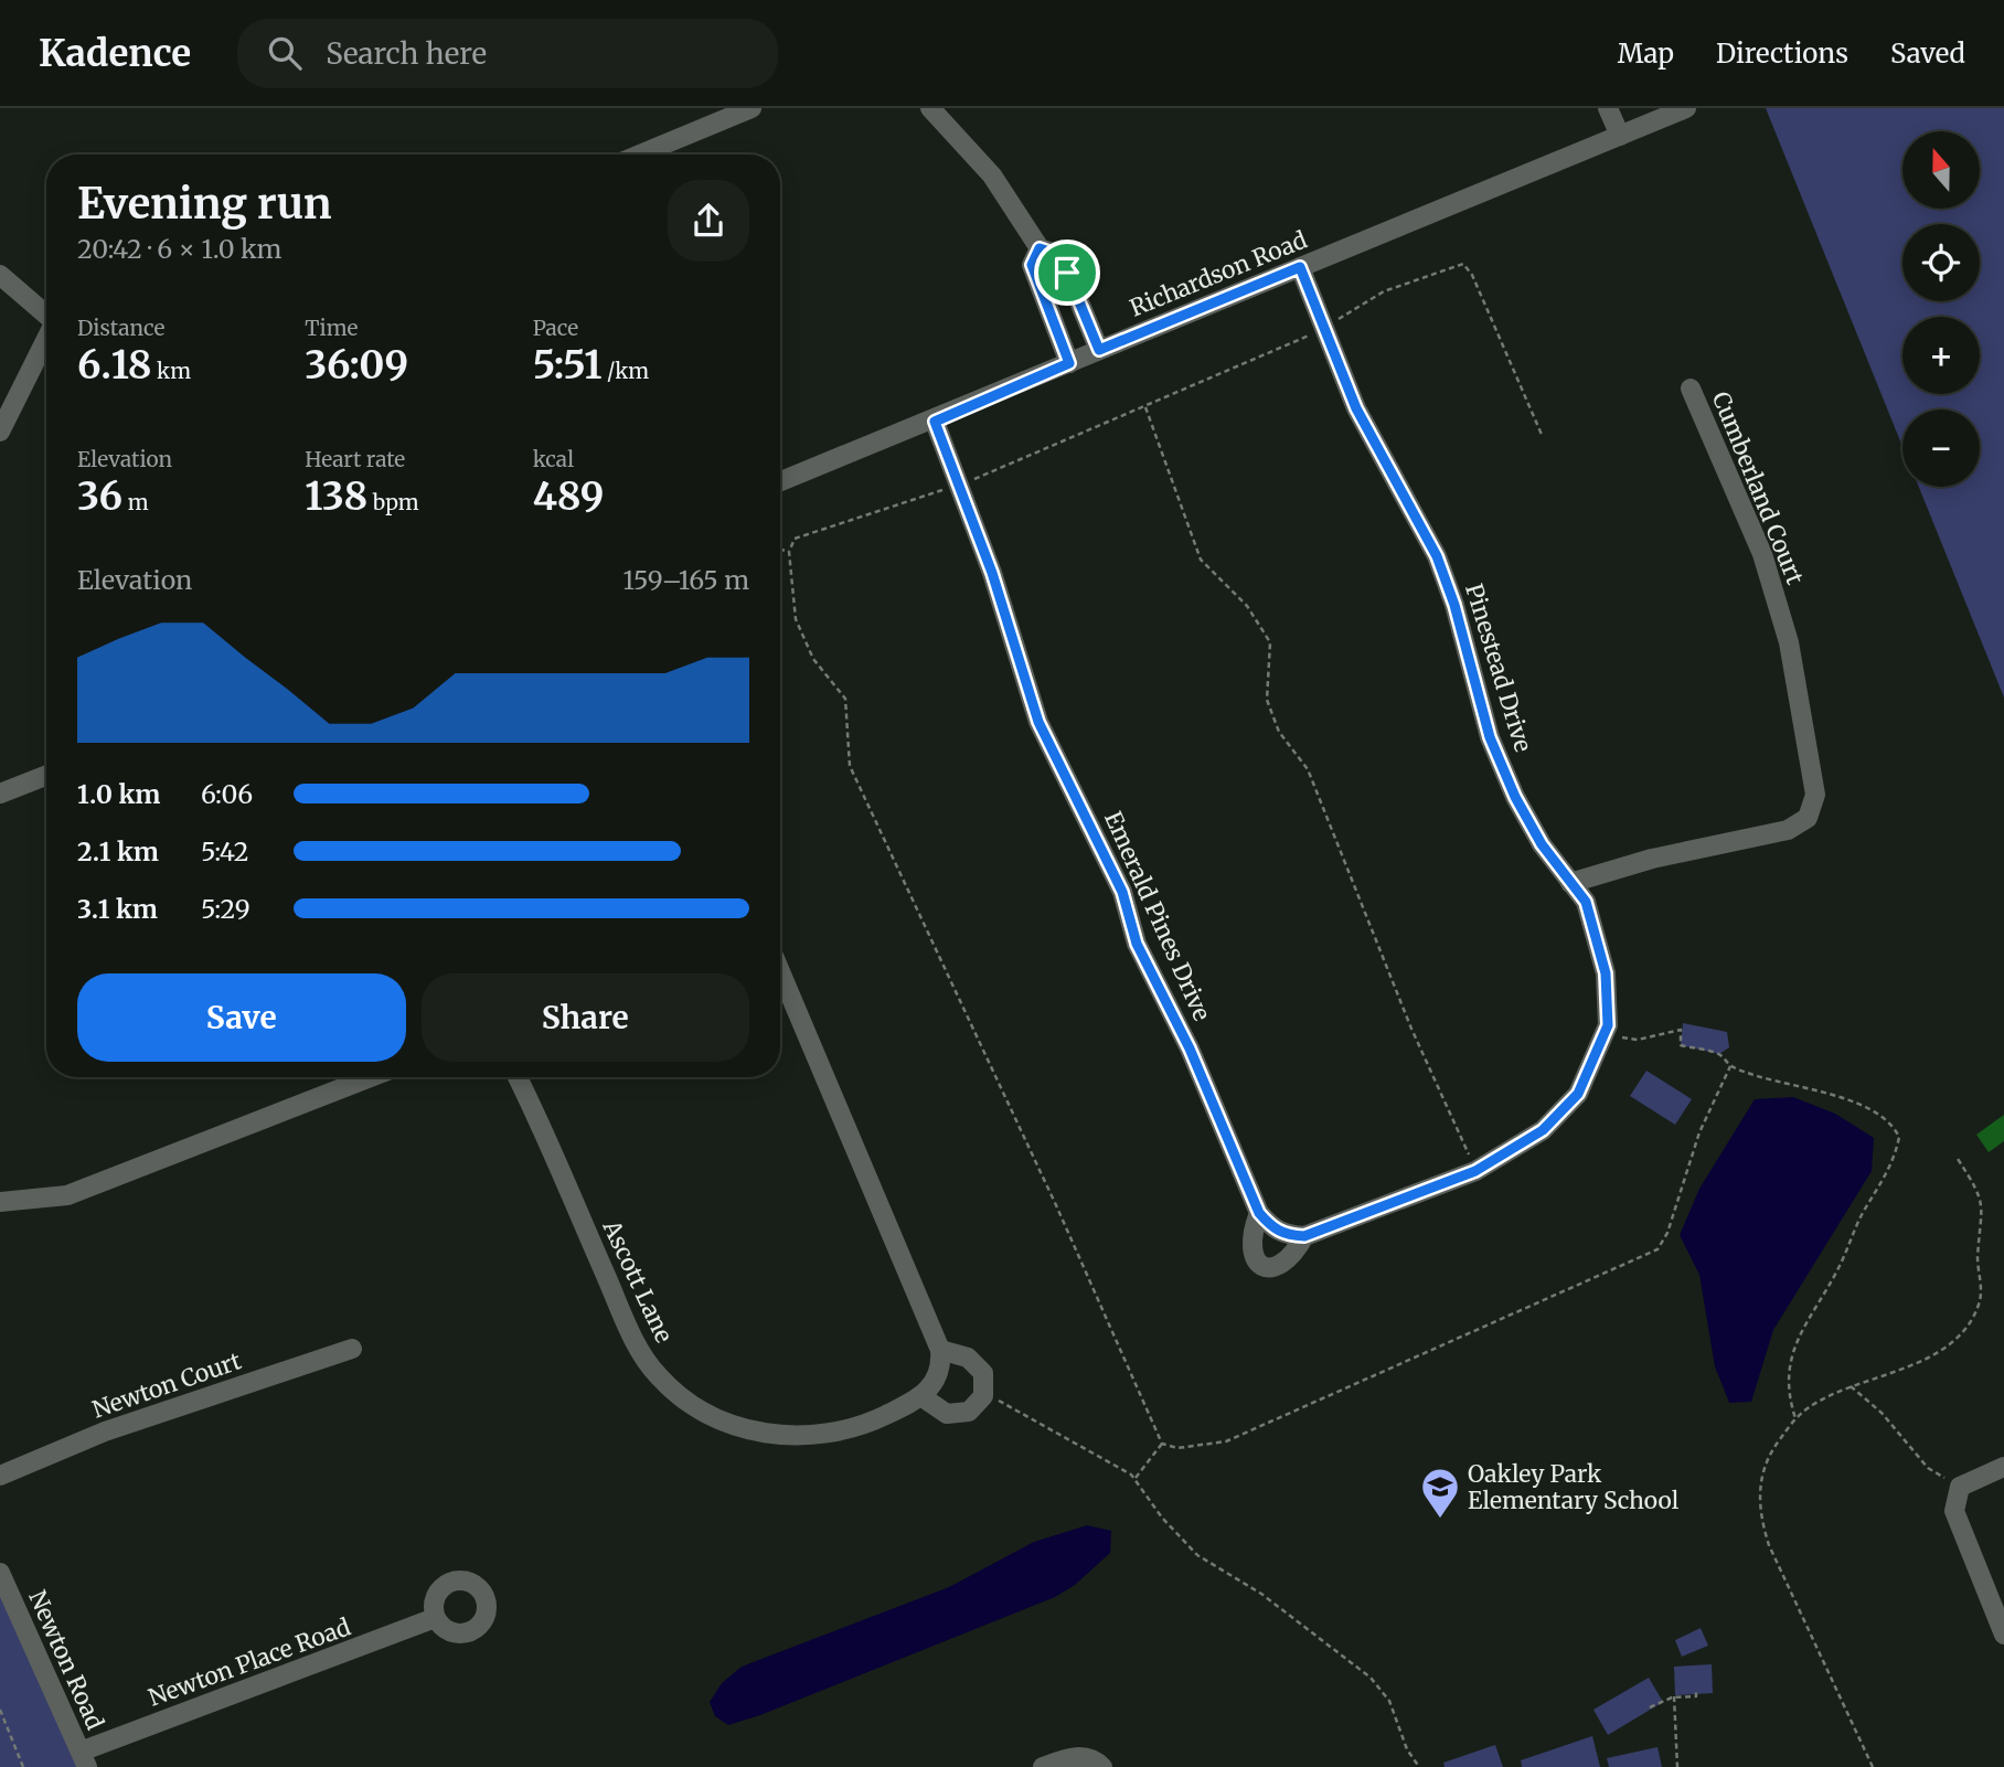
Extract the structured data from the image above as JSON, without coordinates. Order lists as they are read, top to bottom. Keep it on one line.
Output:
{"streets":{"street":["Richardson Road","Cumberland Court","Pinestead Drive","Emerald Pines Drive","Ascott Lane","Newton Court","Newton Road","Newton Place Road"]},"crossings":[["Richardson Road","Pinestead Drive"],["Richardson Road","Emerald Pines Drive"],["Cumberland Court","Pinestead Drive"],["Pinestead Drive","Emerald Pines Drive"],["Newton Road","Newton Place Road"]],"places":{"school or university":["Oakley Park Elementary School"]},"north":"top","page":{"header":"Kadence","search":"Search here","nav":["Map","Directions","Saved"],"map_buttons":["+","−"],"heading":["Evening run","20:42 · 6 × 1.0 km"],"stats":[["Distance","6.18 km"],["Time","36:09"],["Pace","5:51 /km"],["Elevation","36 m"],["Heart rate","138 bpm"],["kcal","489"]],"chart":["Elevation","159–165 m"],"list":[{"name":"1.0 km","note":"6:06"},{"name":"2.1 km","note":"5:42"},{"name":"3.1 km","note":"5:29"}],"buttons":["Save","Share"]}}
